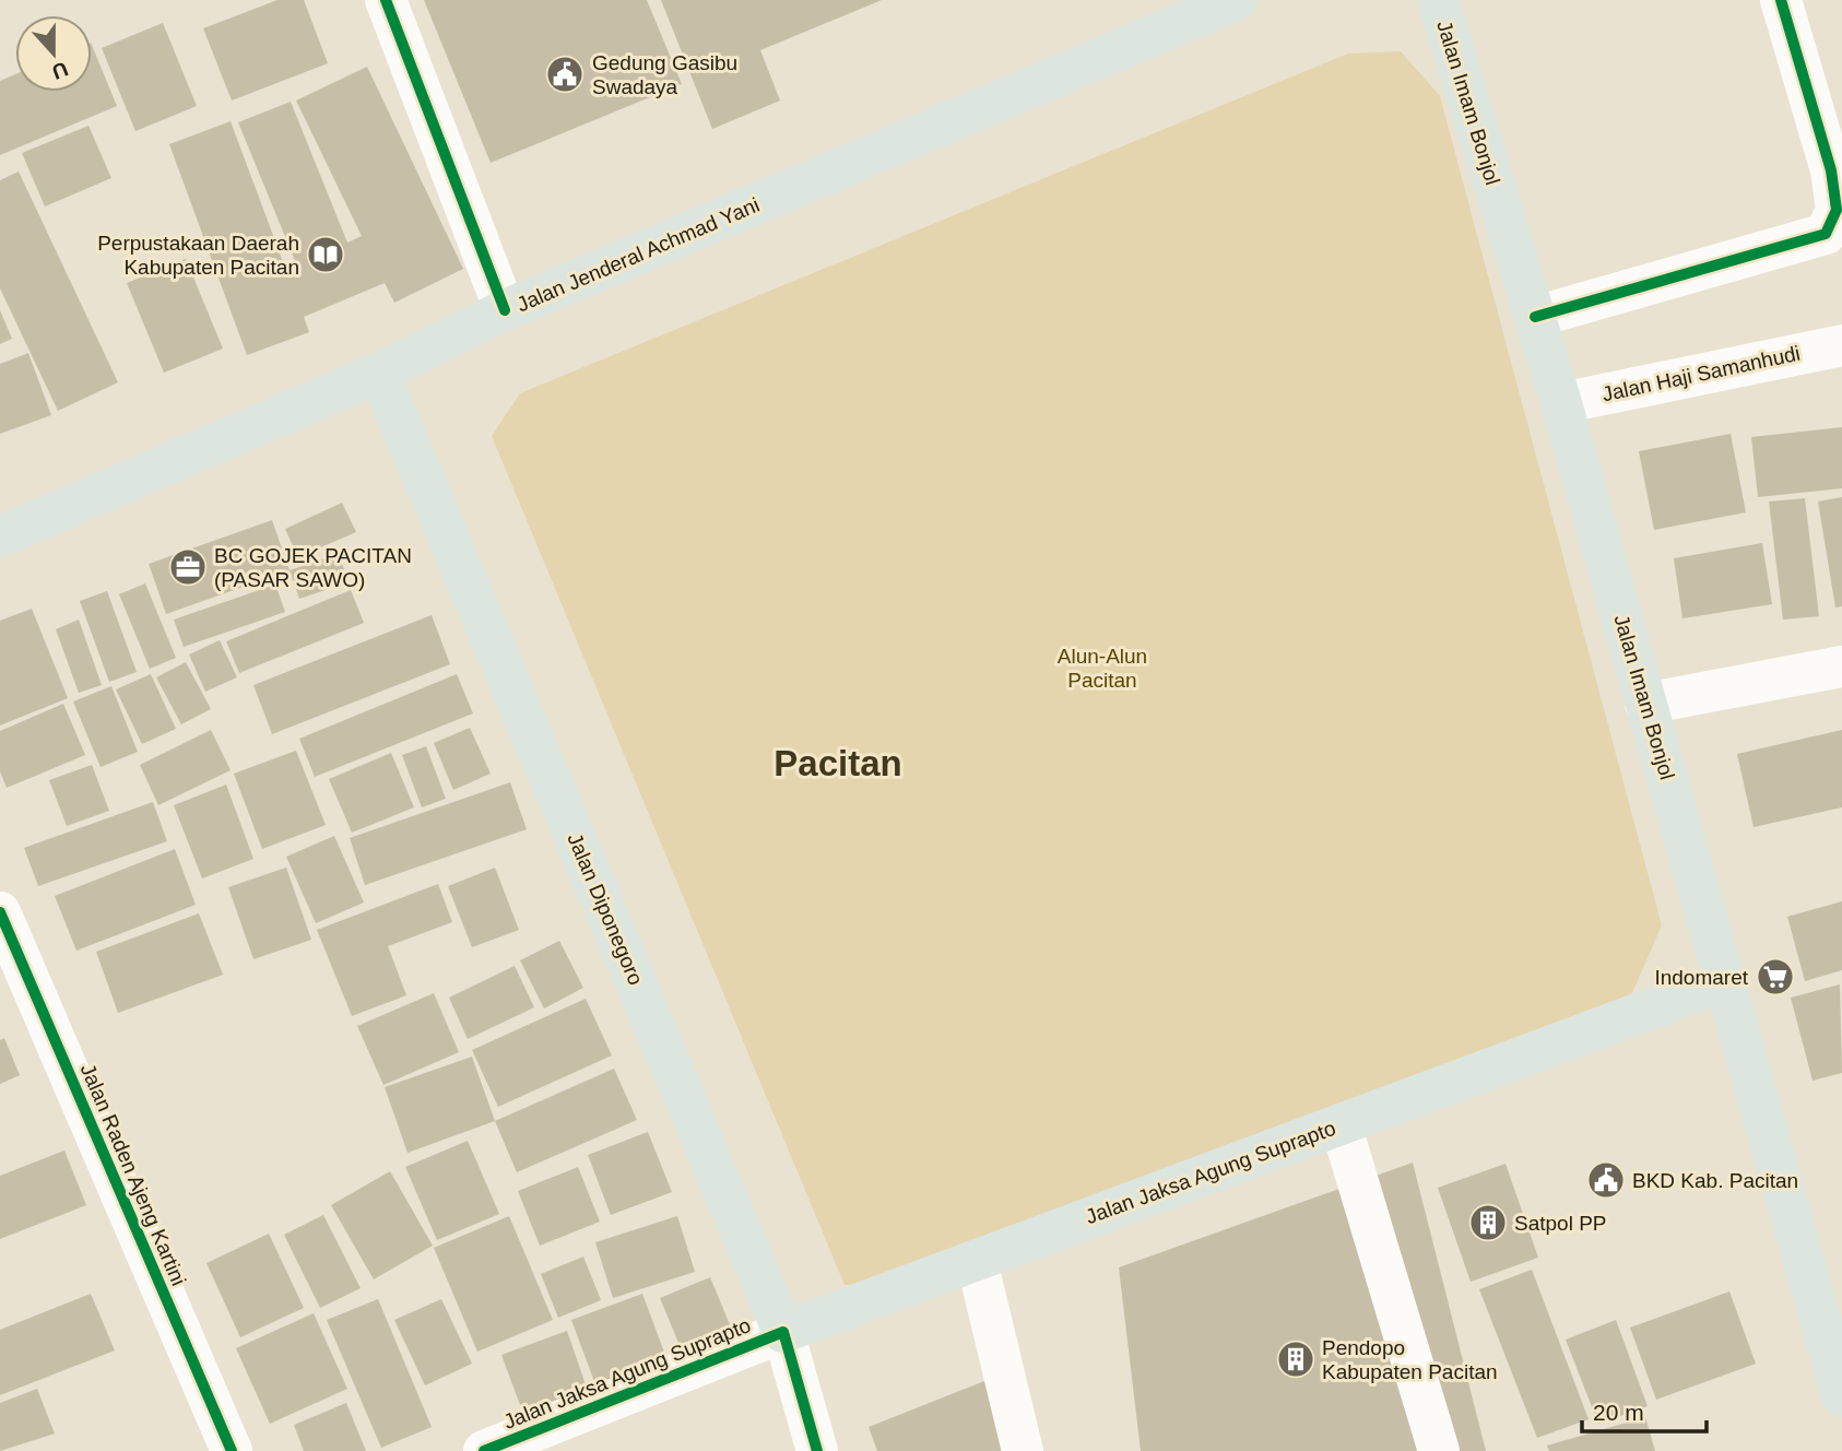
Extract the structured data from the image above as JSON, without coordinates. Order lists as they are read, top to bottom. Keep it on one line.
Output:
{"streets":{"main road":["Jalan Imam Bonjol","Jalan Jenderal Achmad Yani","Jalan Diponegoro","Jalan Jaksa Agung Suprapto"],"street":["Jalan Haji Samanhudi","Jalan Raden Ajeng Kartini"]},"crossings":[["Jalan Imam Bonjol","Jalan Haji Samanhudi"],["Jalan Imam Bonjol","Jalan Jaksa Agung Suprapto"],["Jalan Jenderal Achmad Yani","Jalan Diponegoro"],["Jalan Diponegoro","Jalan Jaksa Agung Suprapto"]],"districts":["Pacitan"],"parks":["Alun-Alun Pacitan"],"places":{"public building":["Gedung Gasibu Swadaya","BKD Kab. Pacitan"],"library":["Perpustakaan Daerah Kabupaten Pacitan"],"office":["BC GOJEK PACITAN (PASAR SAWO)"],"supermarket":["Indomaret"],"building":["Satpol PP","Pendopo Kabupaten Pacitan"]},"scale_bar":"20 m","north":"bottom"}
